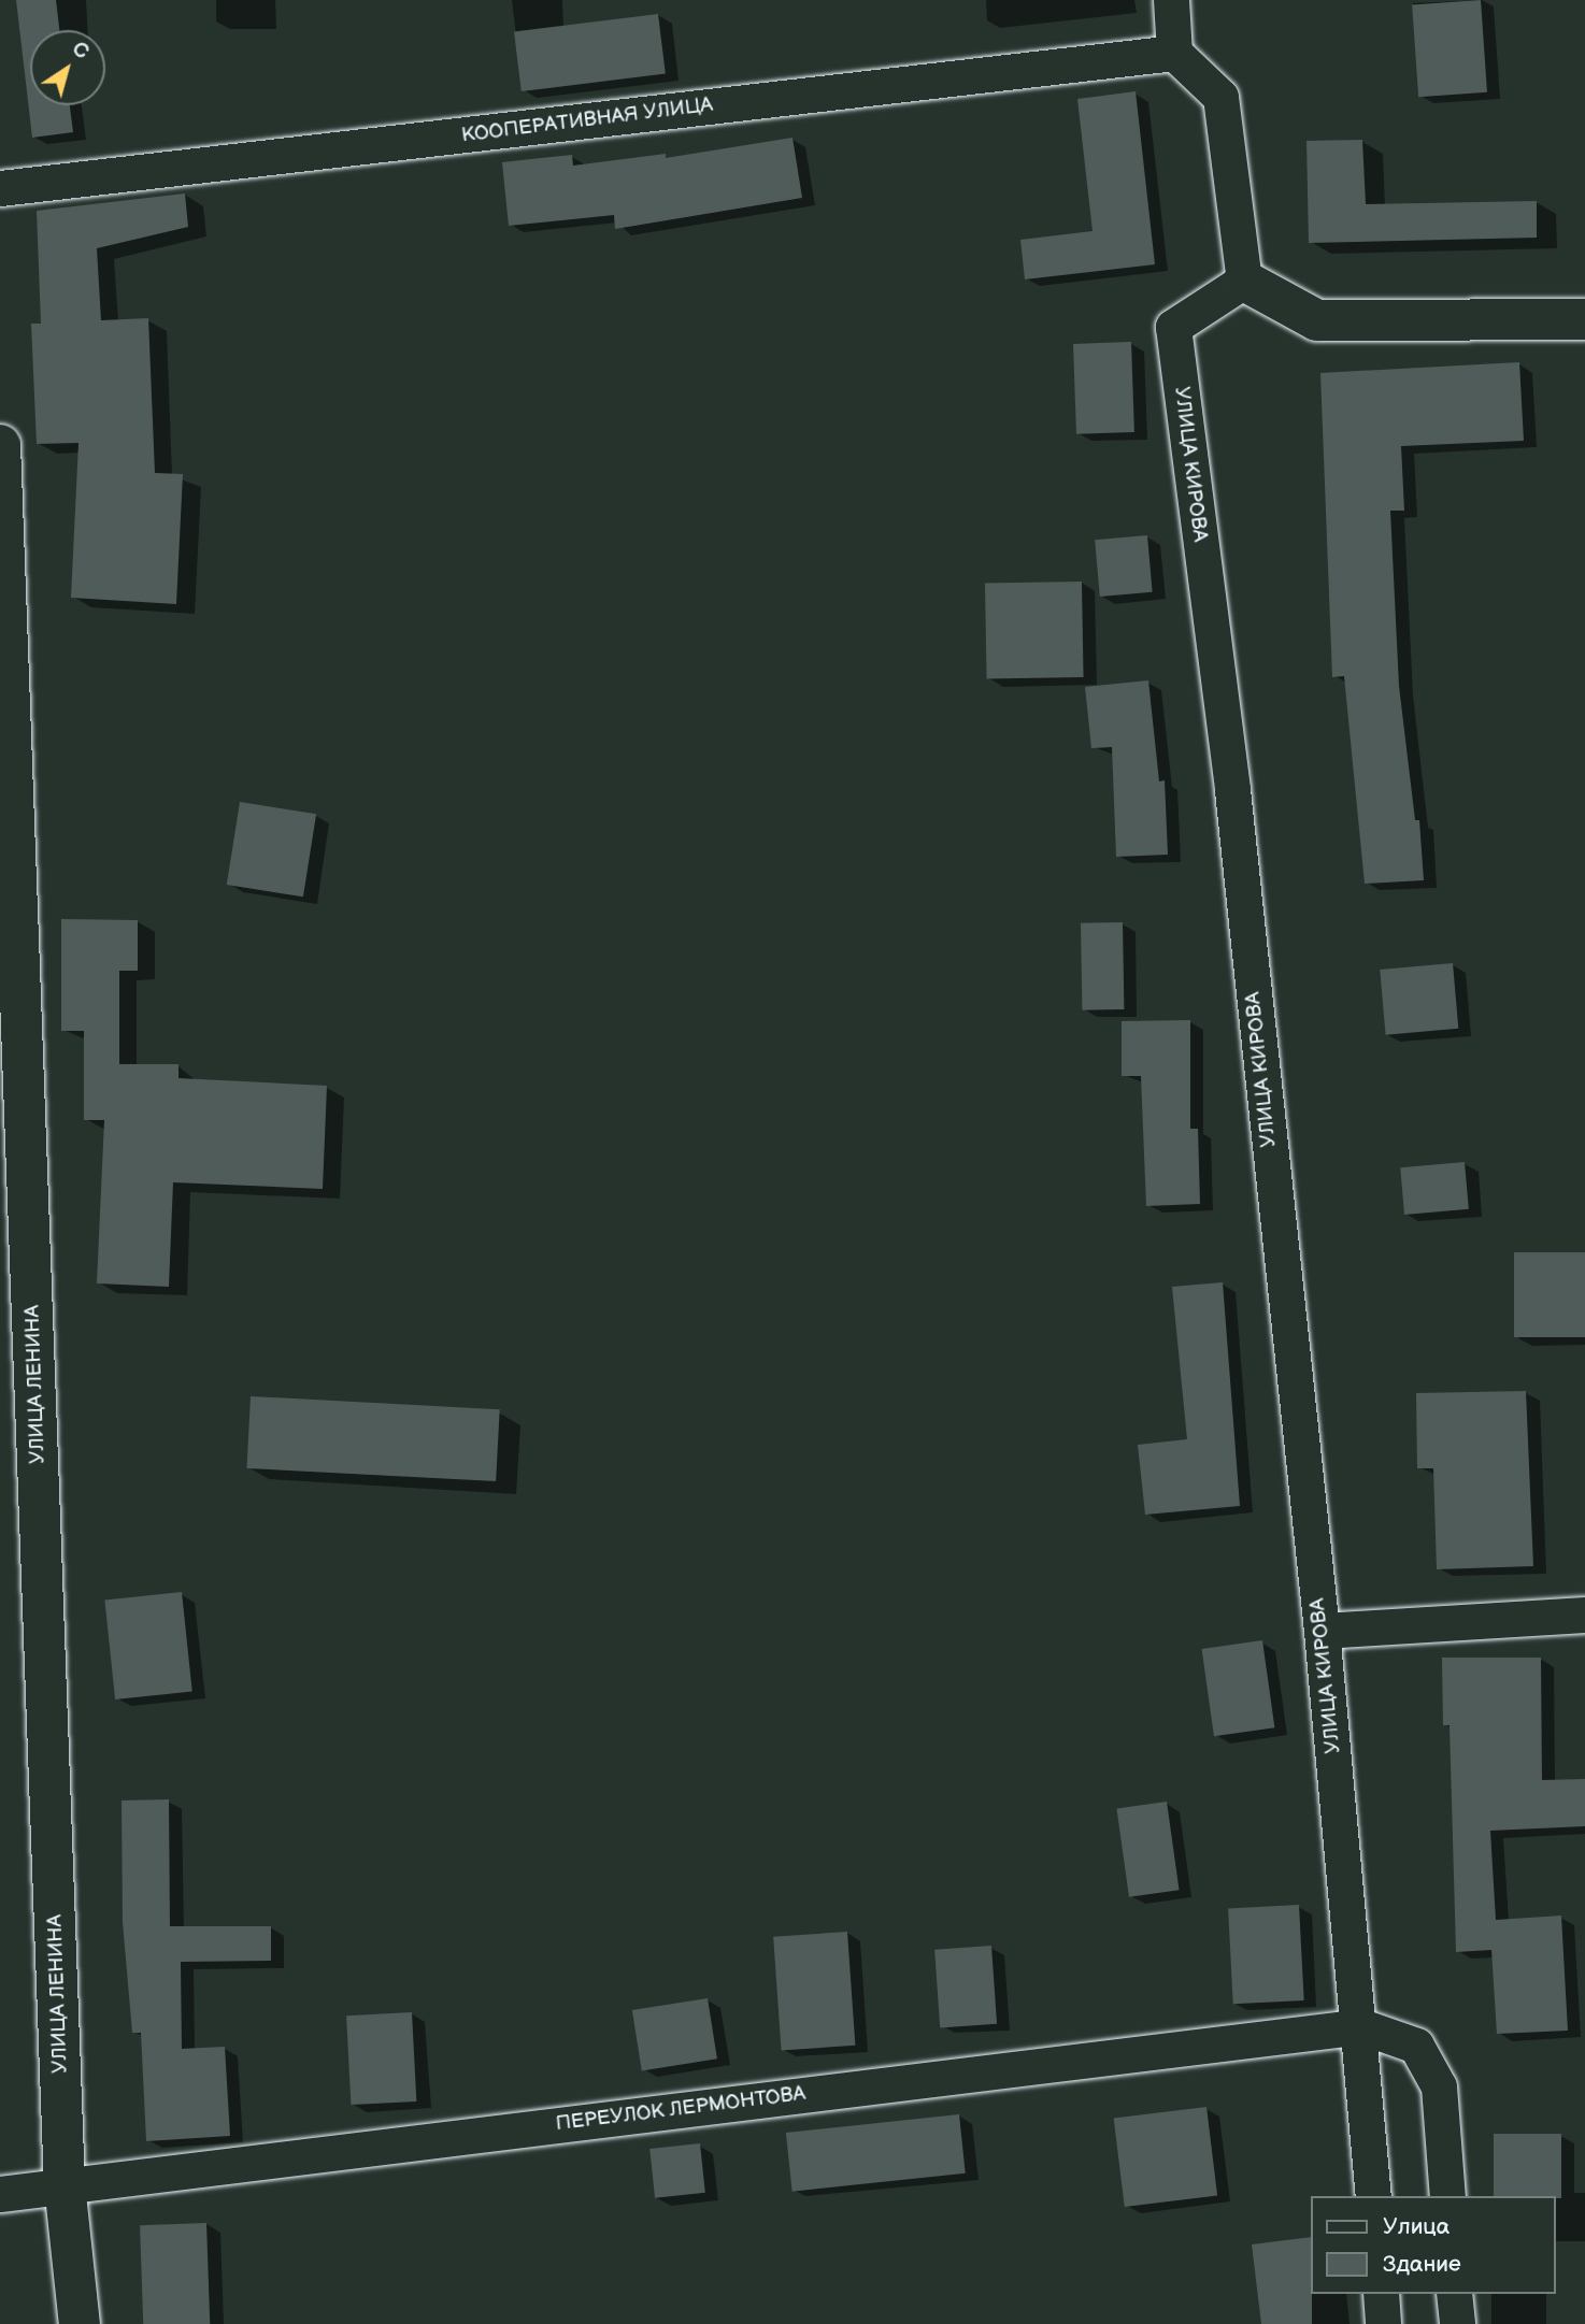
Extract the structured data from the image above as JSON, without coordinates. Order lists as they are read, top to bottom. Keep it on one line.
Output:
{"streets":{"street":["КООПЕРАТИВНАЯ УЛИЦА","УЛИЦА КИРОВА","УЛИЦА ЛЕНИНА","ПЕРЕУЛОК ЛЕРМОНТОВА"]},"crossings":[["УЛИЦА КИРОВА","ПЕРЕУЛОК ЛЕРМОНТОВА"],["УЛИЦА ЛЕНИНА","ПЕРЕУЛОК ЛЕРМОНТОВА"]],"legend":["Улица","Здание"],"north":"top right"}
